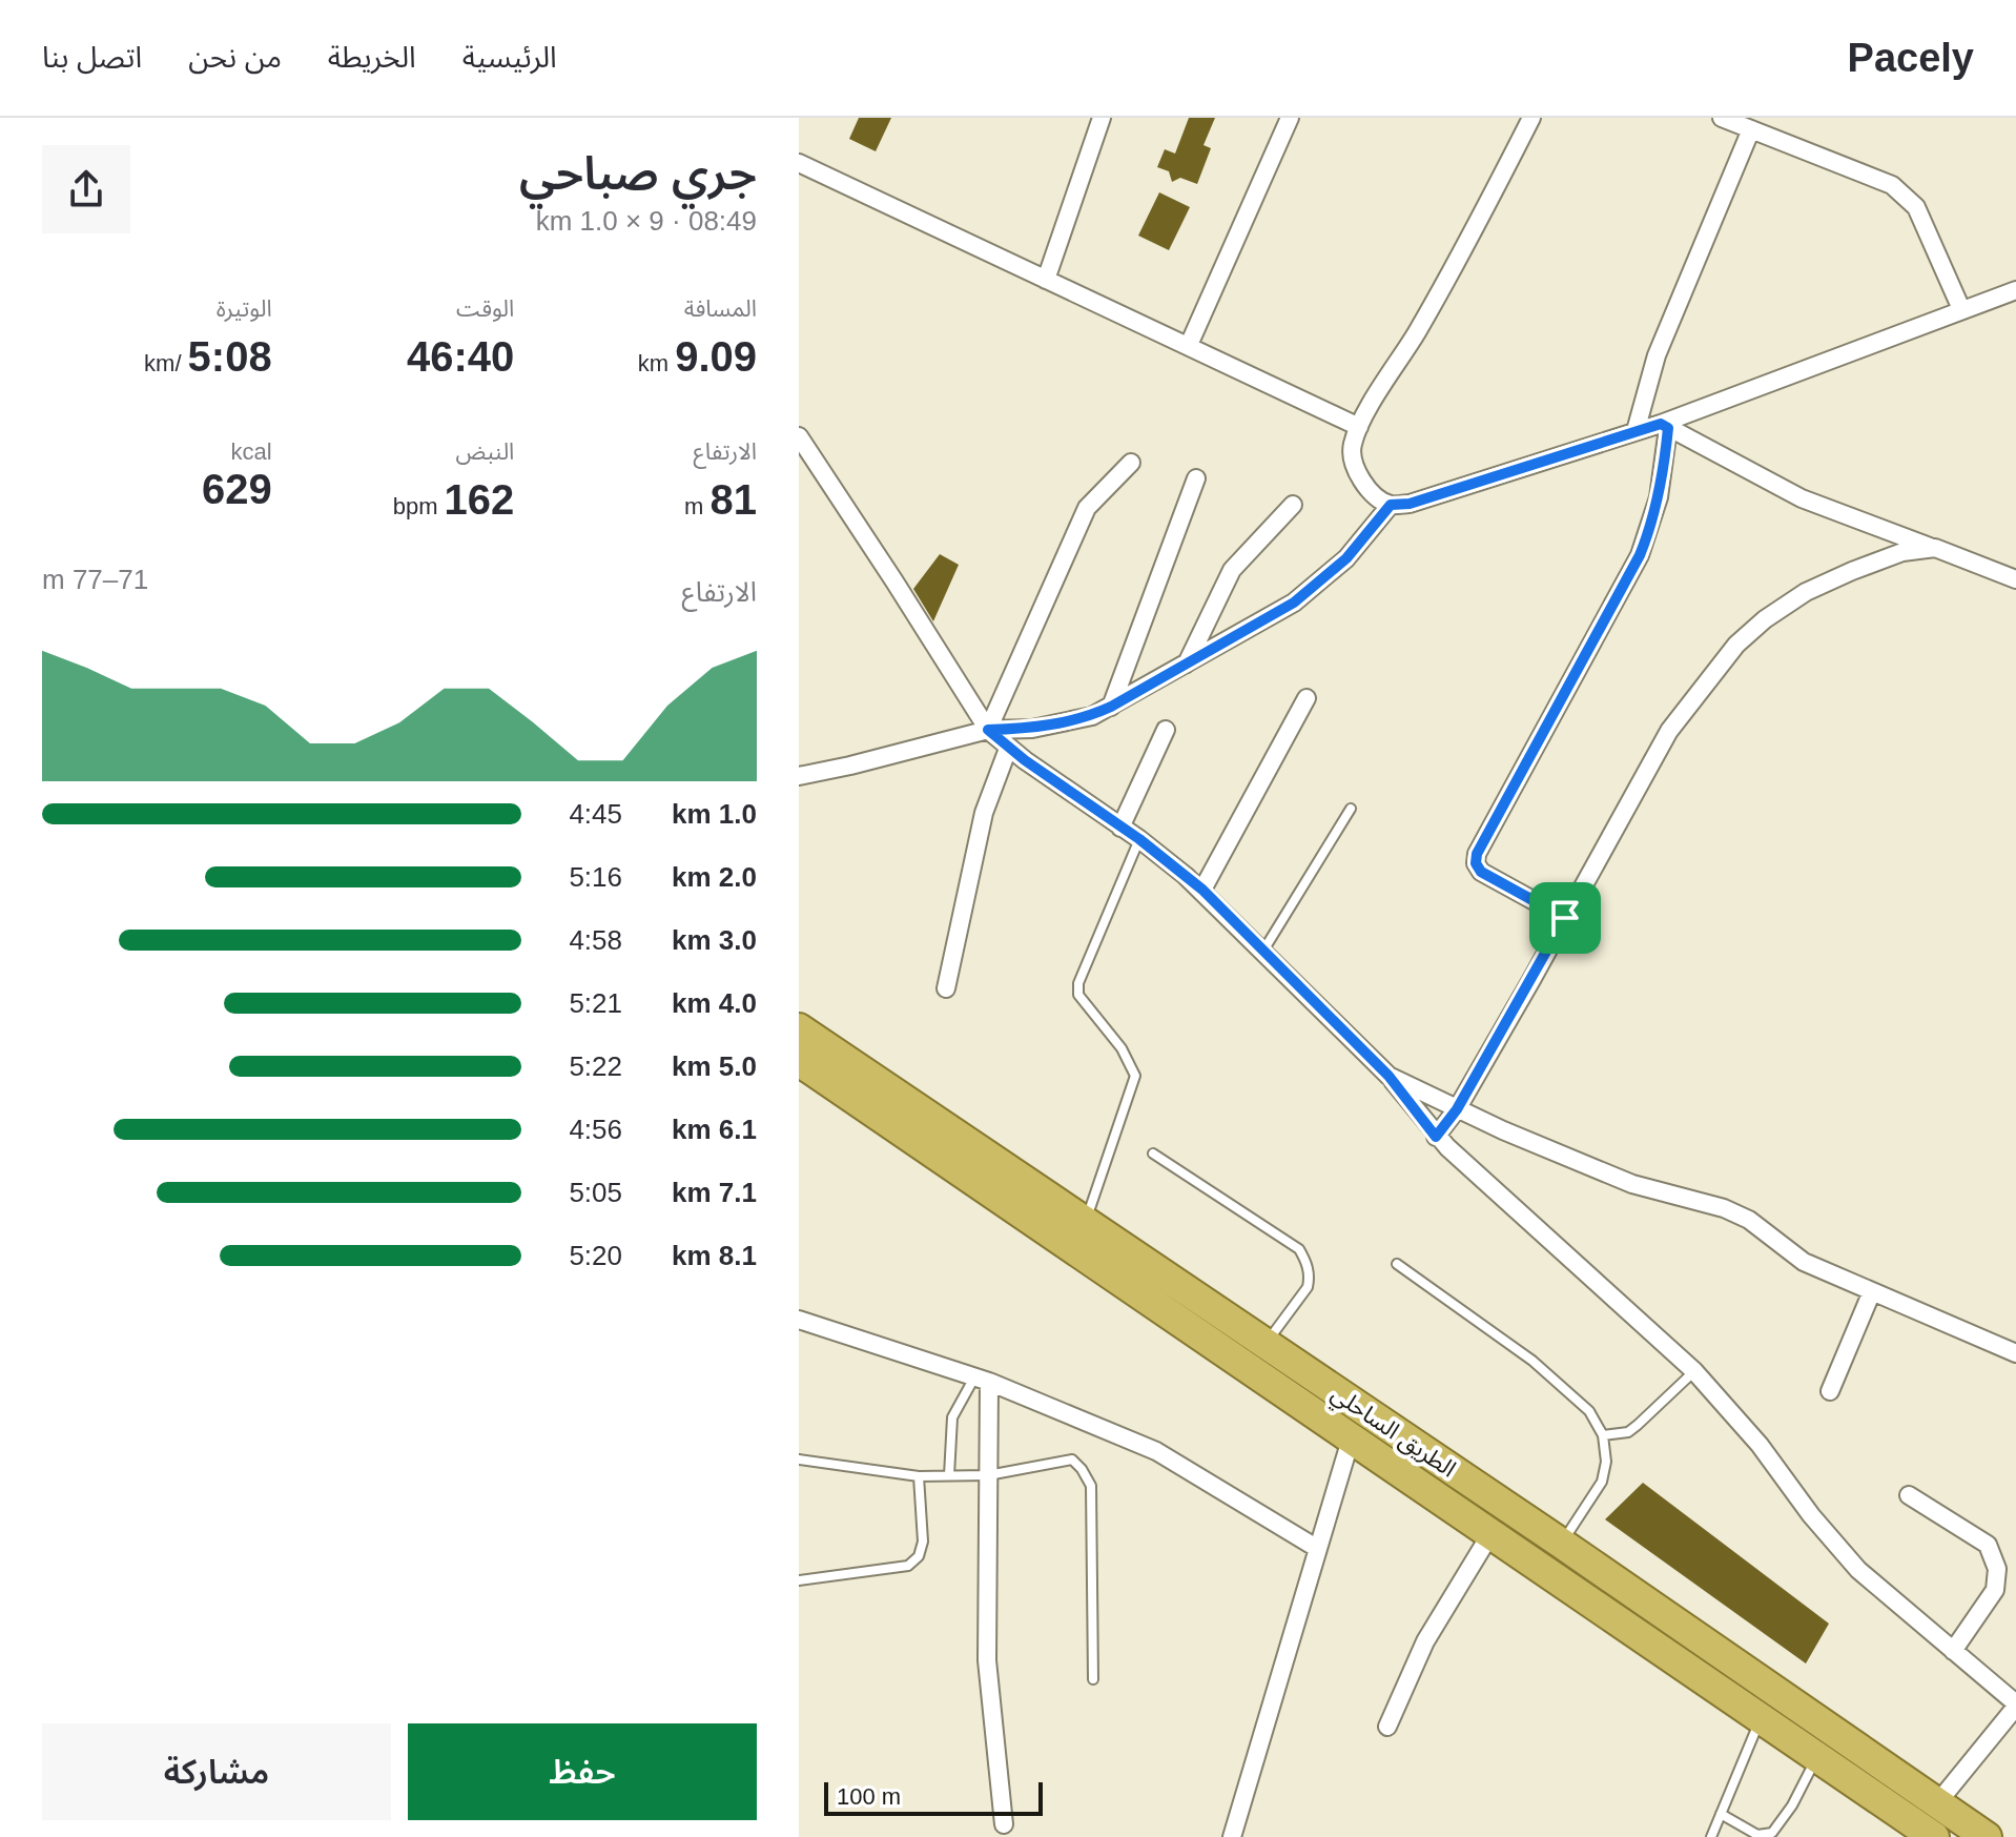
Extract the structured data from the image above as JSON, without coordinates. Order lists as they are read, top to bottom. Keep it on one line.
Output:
{"streets":{"highway":["الطريق الساحلي"]},"scale_bar":"100 m","page":{"header":"Pacely","nav":["الرئيسية","الخريطة","من نحن","اتصل بنا"],"heading":["جري صباحي","08:49 · 9 × 1.0 km"],"stats":[["المسافة","9.09 km"],["الوقت","46:40"],["الوتيرة","5:08 /km"],["الارتفاع","81 m"],["النبض","162 bpm"],["kcal","629"]],"chart":["الارتفاع","71–77 m"],"list":[{"name":"1.0 km","note":"4:45"},{"name":"2.0 km","note":"5:16"},{"name":"3.0 km","note":"4:58"},{"name":"4.0 km","note":"5:21"},{"name":"5.0 km","note":"5:22"},{"name":"6.1 km","note":"4:56"},{"name":"7.1 km","note":"5:05"},{"name":"8.1 km","note":"5:20"}],"buttons":["حفظ","مشاركة"],"scale":"100 m"}}
